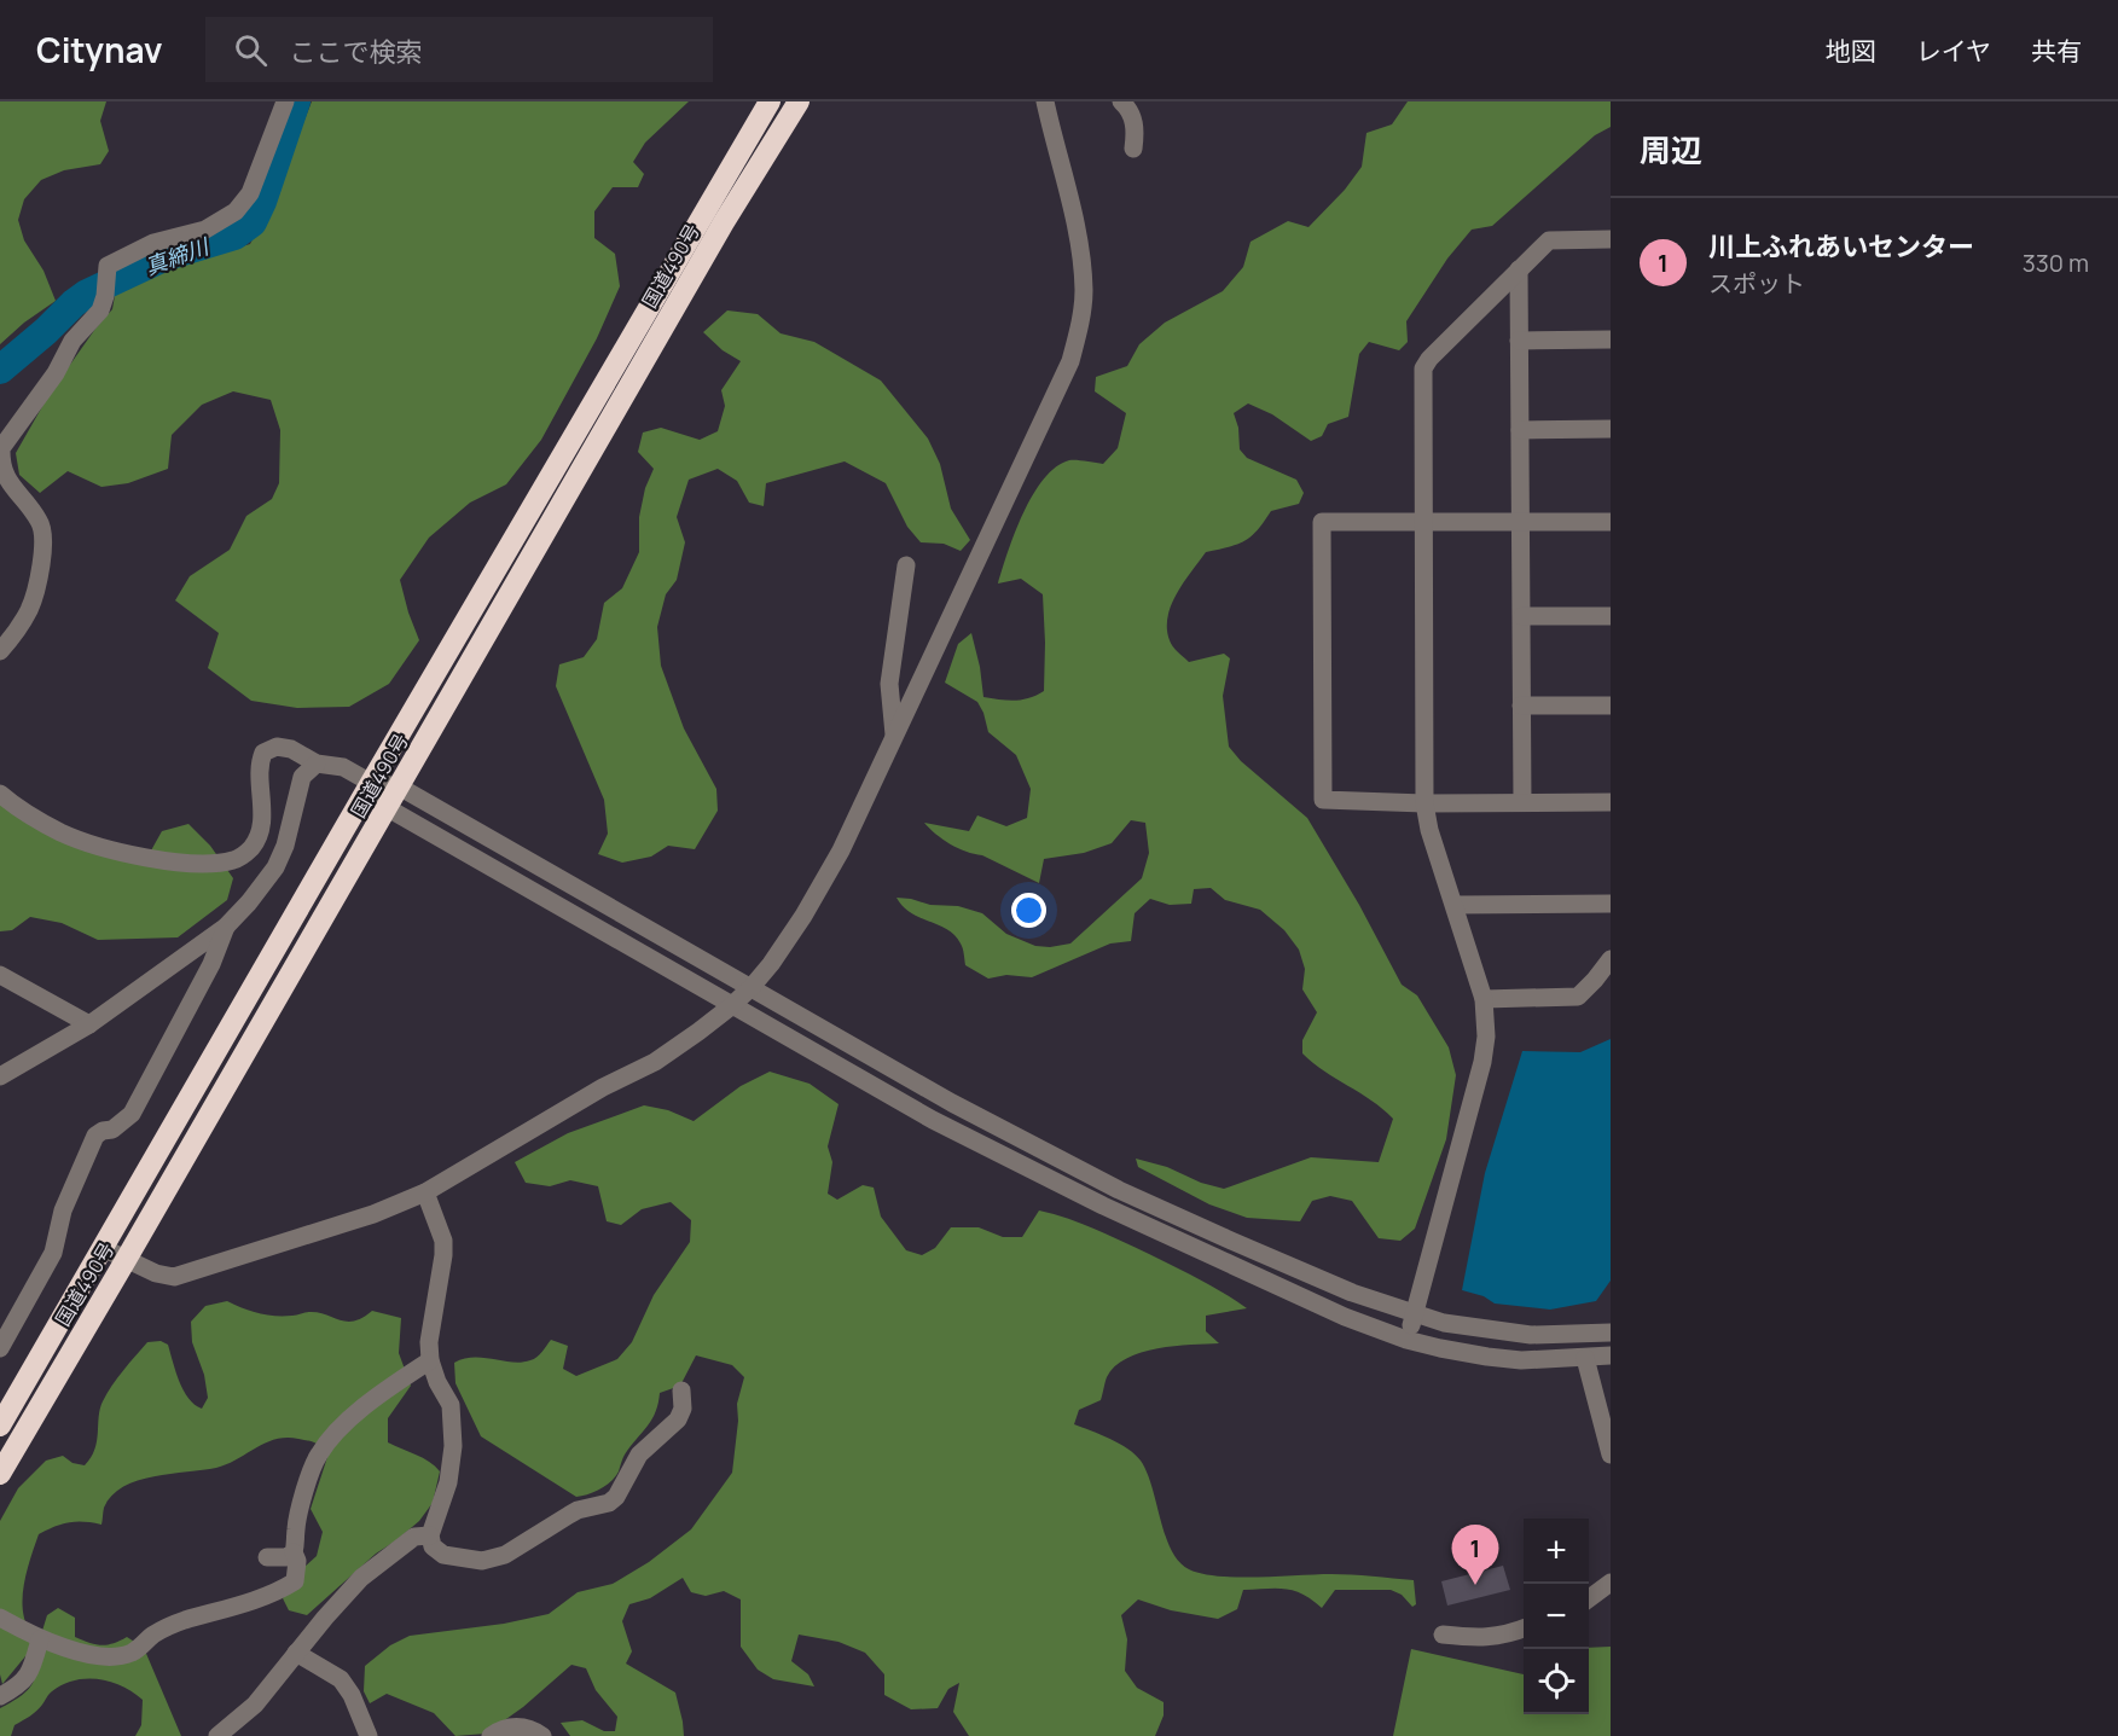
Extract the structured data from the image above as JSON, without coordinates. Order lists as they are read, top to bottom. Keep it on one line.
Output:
{"streets":{"highway":["国道490号"]},"water":["真締川"],"page":{"header":"Citynav","search":"ここで検索","nav":["地図","レイヤ","共有"],"heading":"周辺","list":[{"mark":"1","name":"川上ふれあいセンター","note":"スポット","value":"330 m"}],"map_buttons":["+","−"],"pins":"1"}}
